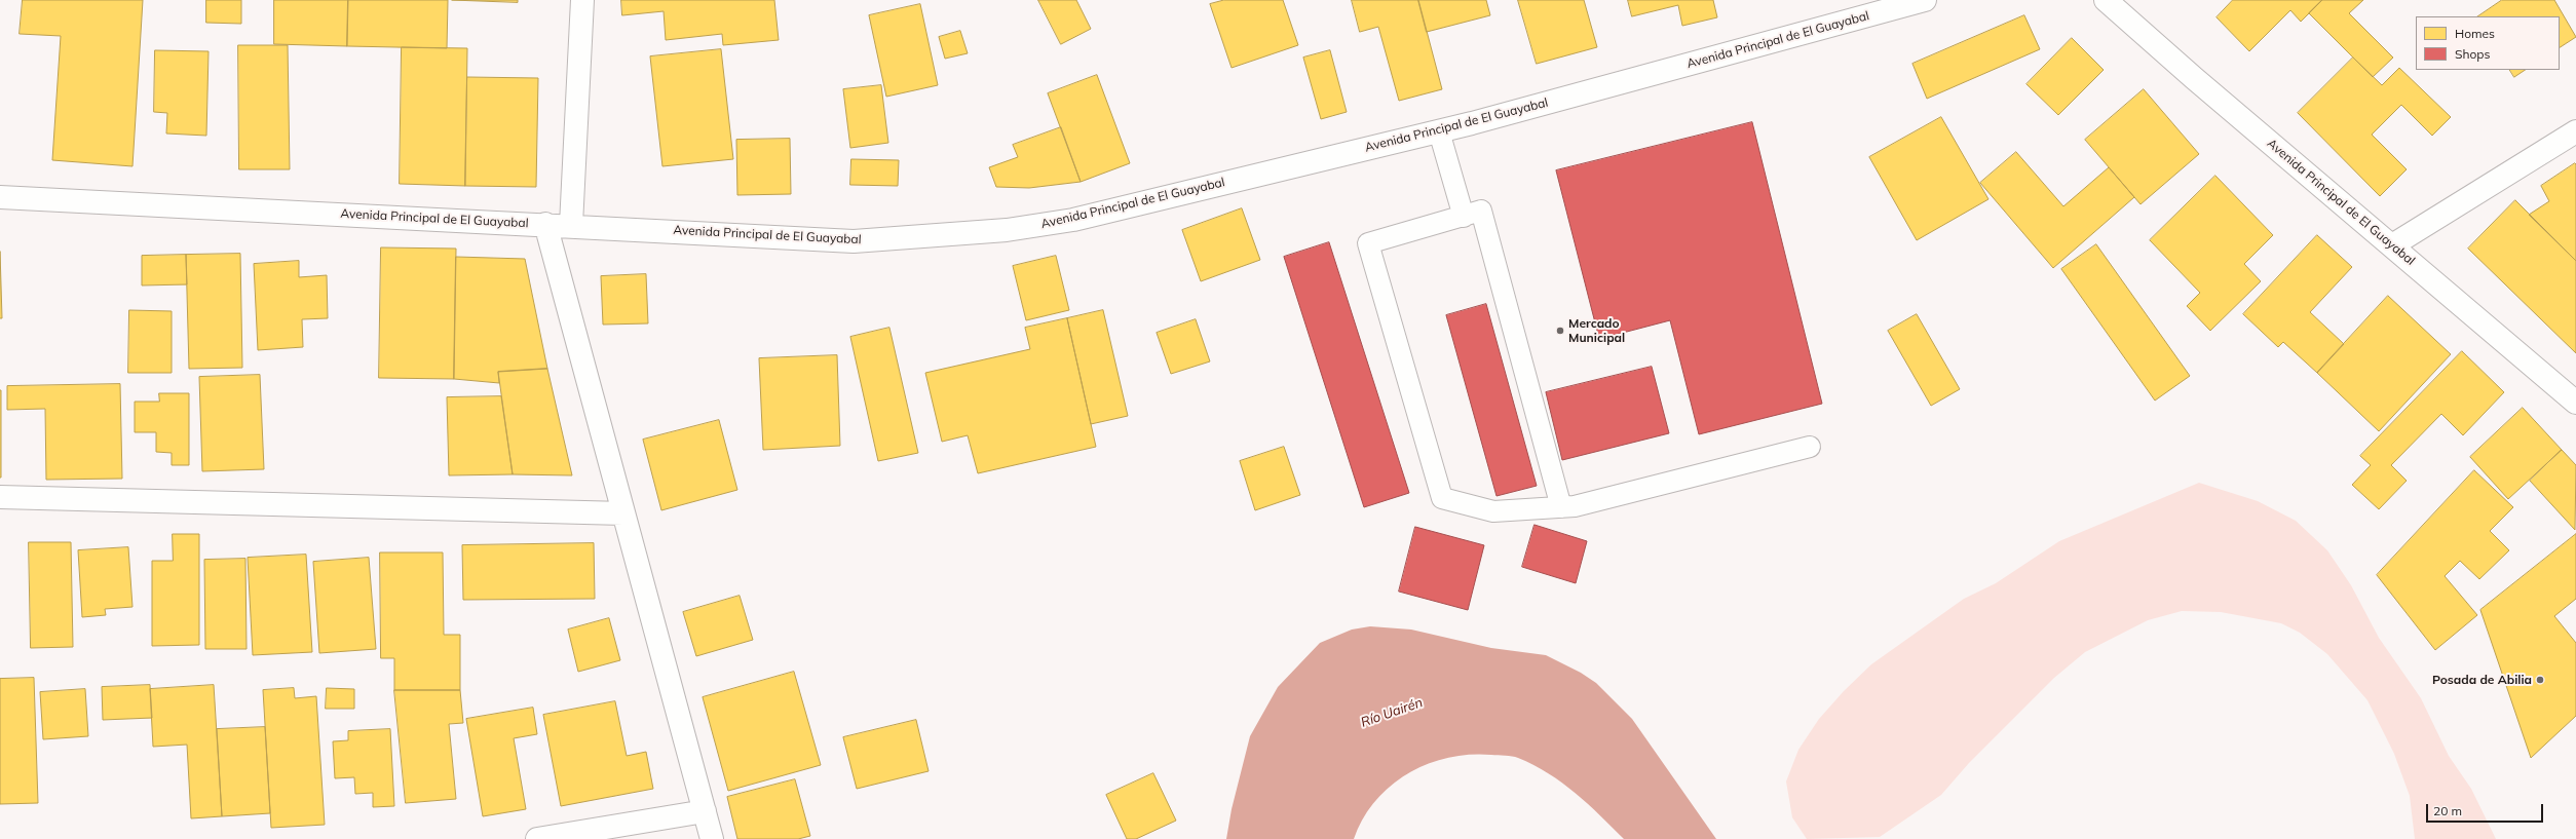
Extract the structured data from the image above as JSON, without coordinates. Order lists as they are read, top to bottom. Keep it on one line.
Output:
{"streets":{"street":["Avenida Principal de El Guayabal"]},"water":["Río Uairén"],"places":["Mercado Municipal","Posada de Abilia"],"legend":["Homes","Shops"],"scale_bar":"20 m"}
